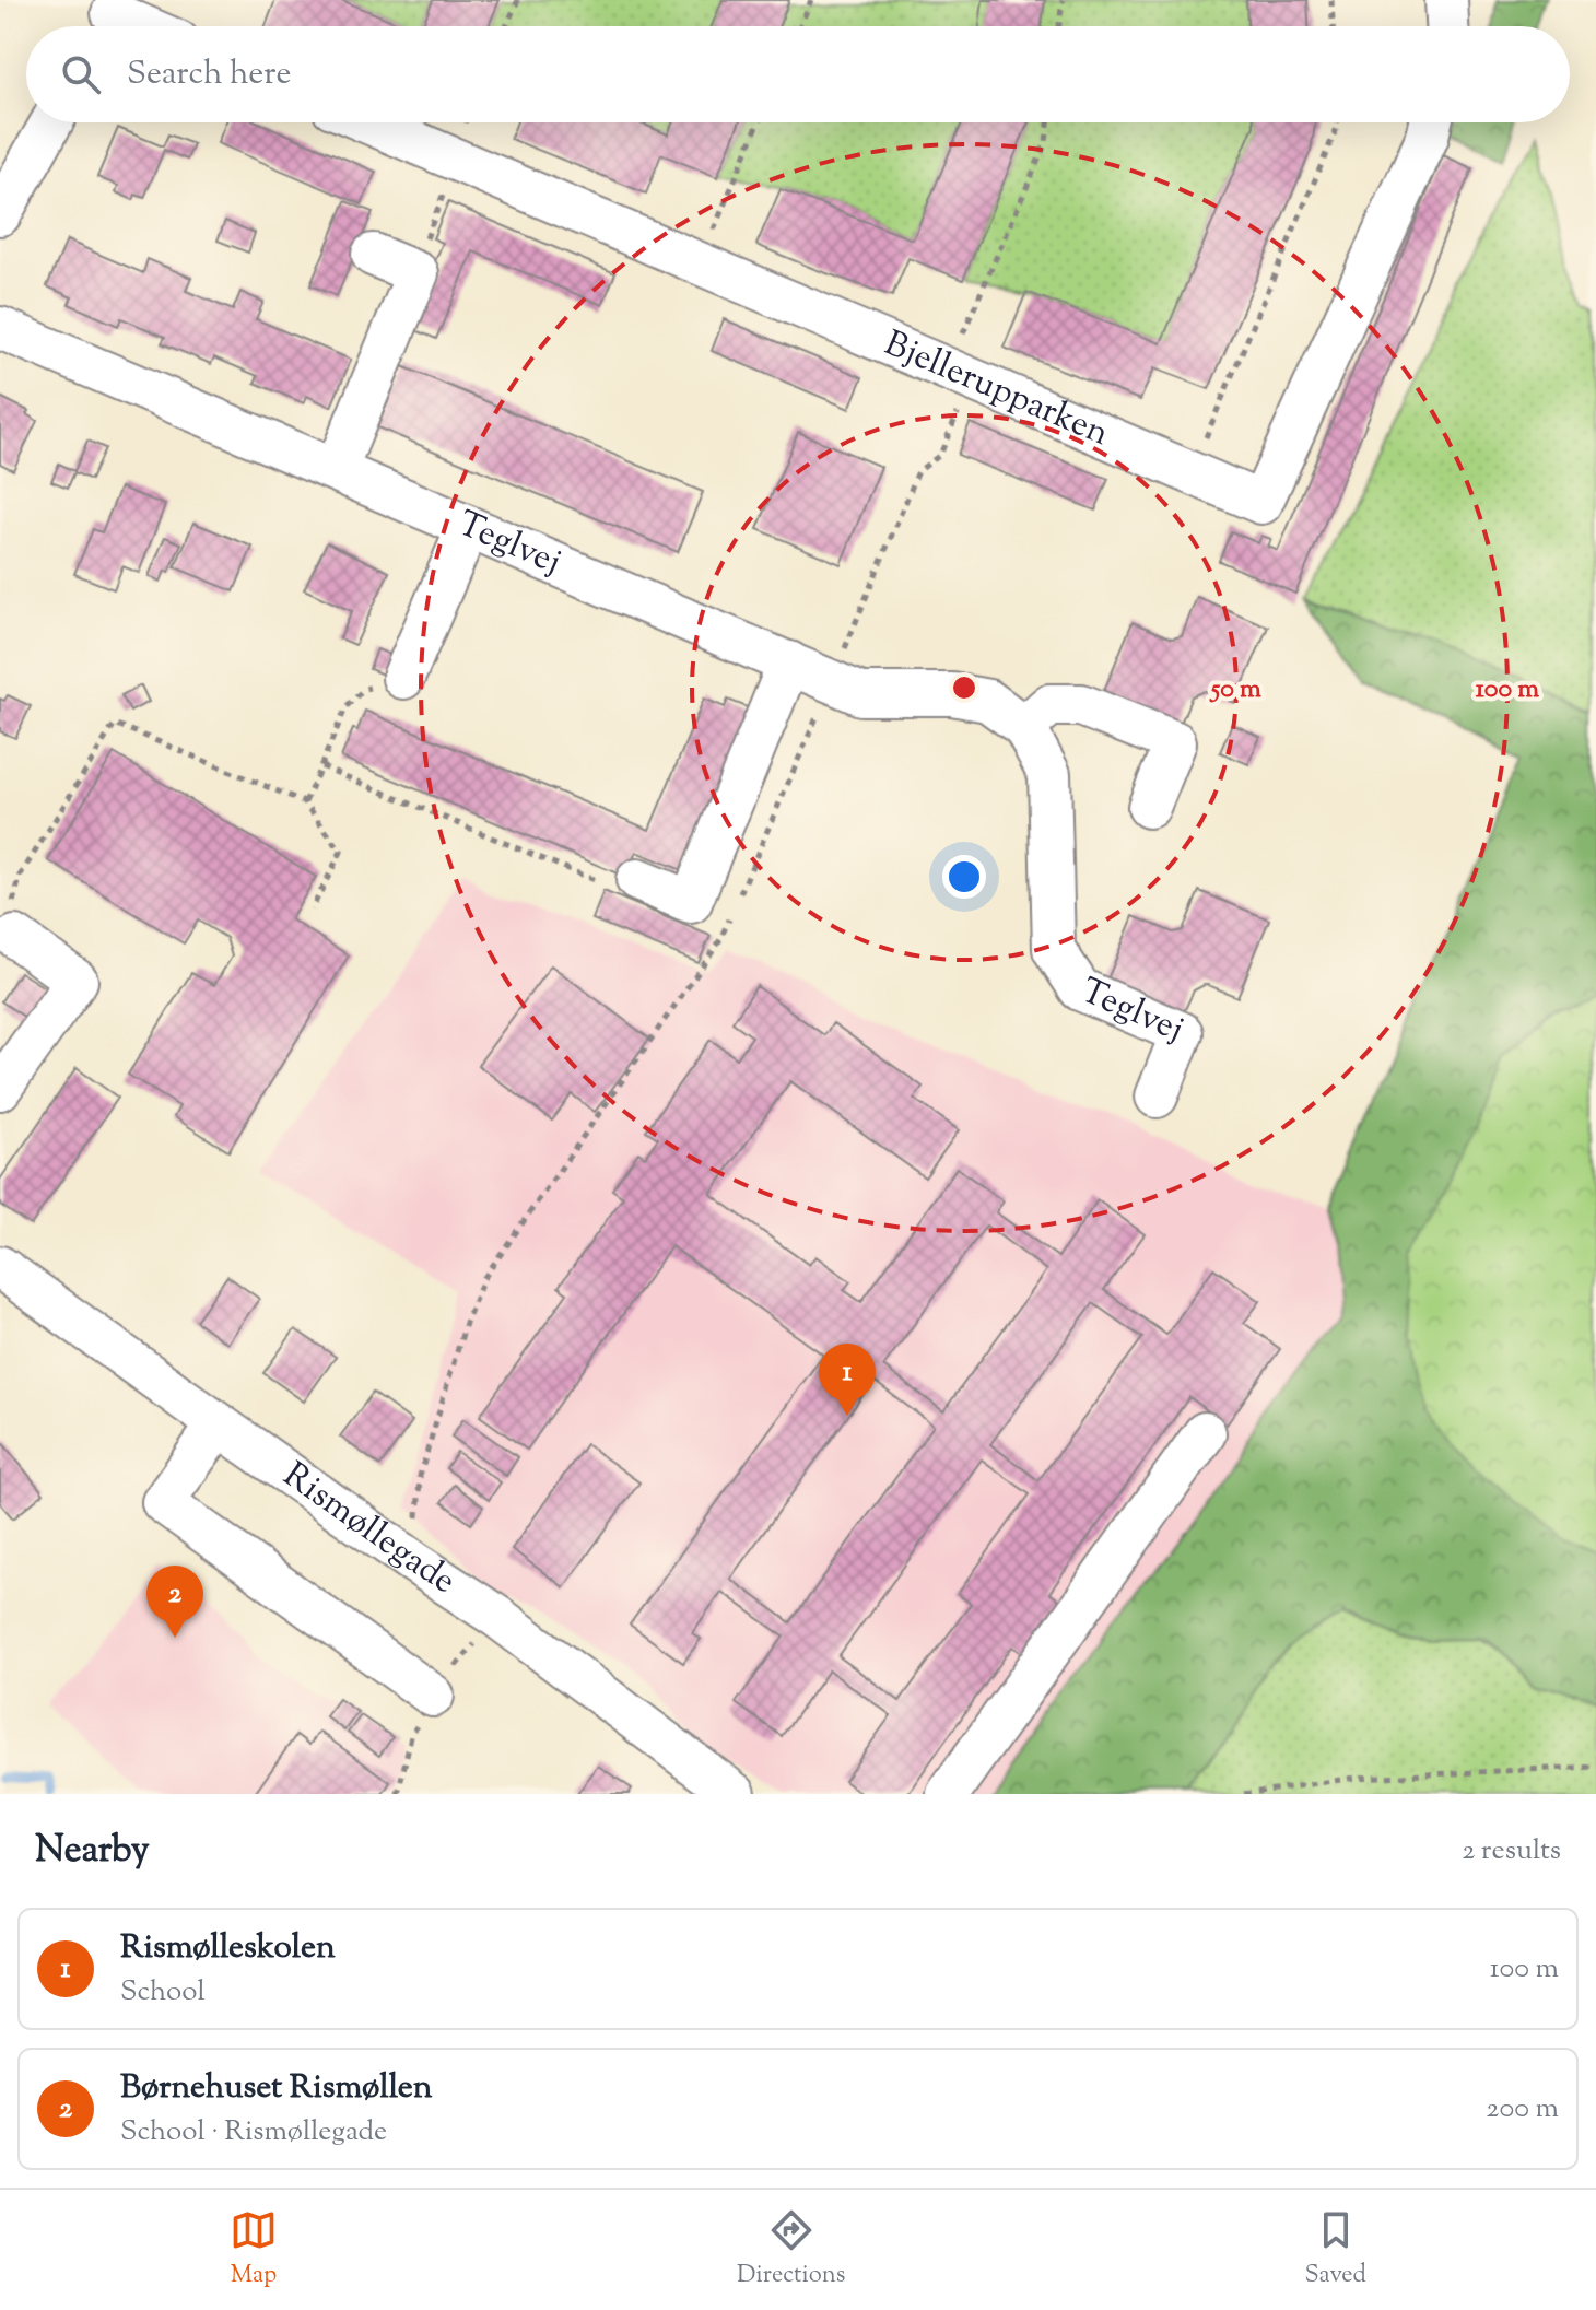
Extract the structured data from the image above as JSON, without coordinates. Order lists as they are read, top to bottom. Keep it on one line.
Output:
{"streets":{"street":["Bjellerupparken","Teglvej","Rismøllegade"]},"page":{"search":"Search here","pins":["1","2"],"heading":["Nearby","2 results"],"list":[{"mark":"1","name":"Rismølleskolen","note":"School","value":"100 m"},{"mark":"2","name":"Børnehuset Rismøllen","note":"School · Rismøllegade","value":"200 m"}],"nav":["Map","Directions","Saved"]},"rings":["50 m","100 m"]}
